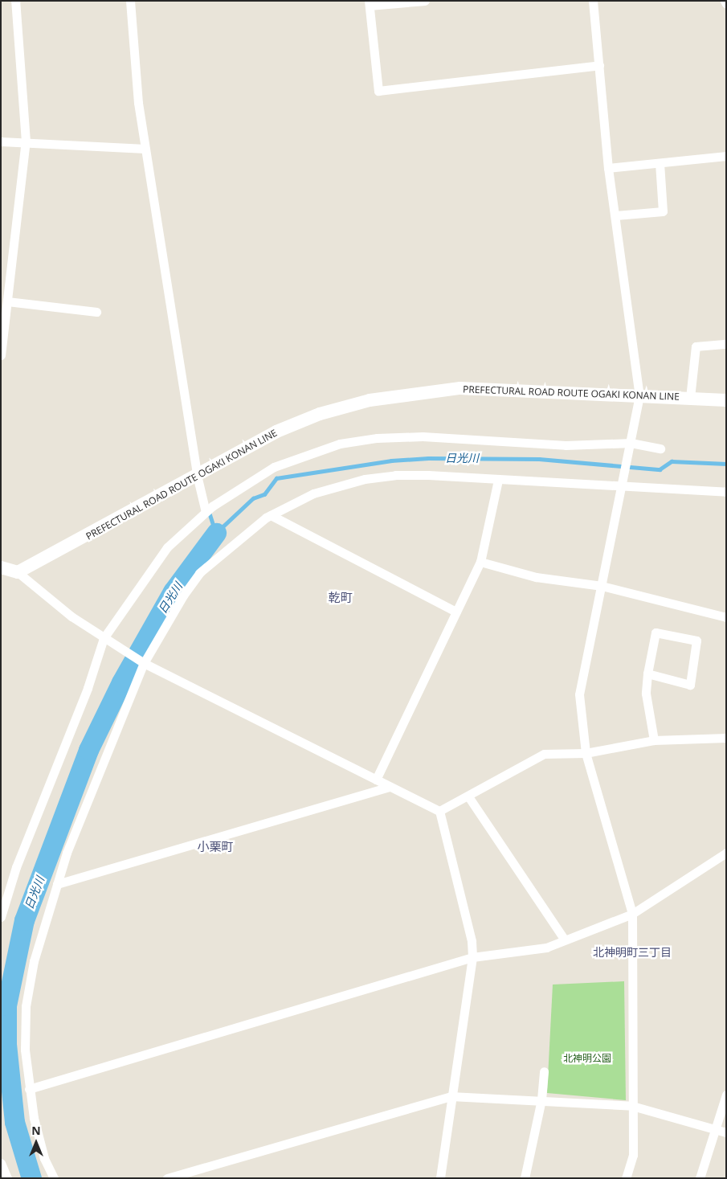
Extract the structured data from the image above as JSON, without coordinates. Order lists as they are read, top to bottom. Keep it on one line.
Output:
{"streets":{"main road":["PREFECTURAL ROAD ROUTE OGAKI KONAN LINE"]},"districts":["乾町","小栗町","北神明町三丁目"],"water":["日光川"],"parks":["北神明公園"],"north":"top"}
